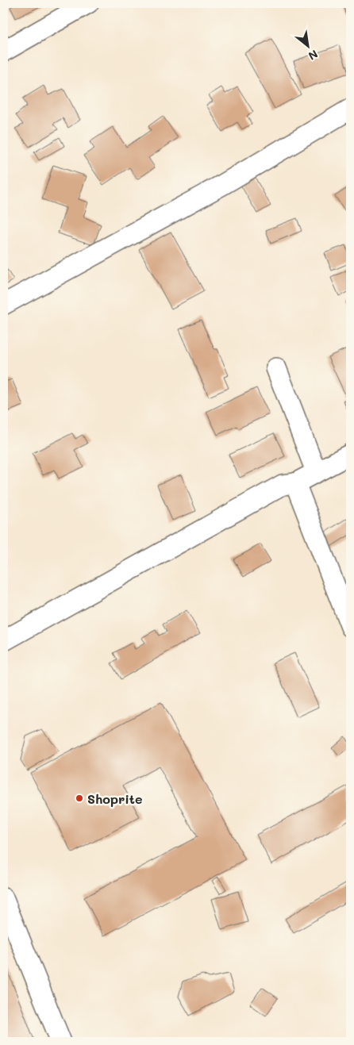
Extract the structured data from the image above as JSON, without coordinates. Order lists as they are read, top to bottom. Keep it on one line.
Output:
{"places":["Shoprite"],"north":"bottom right"}
